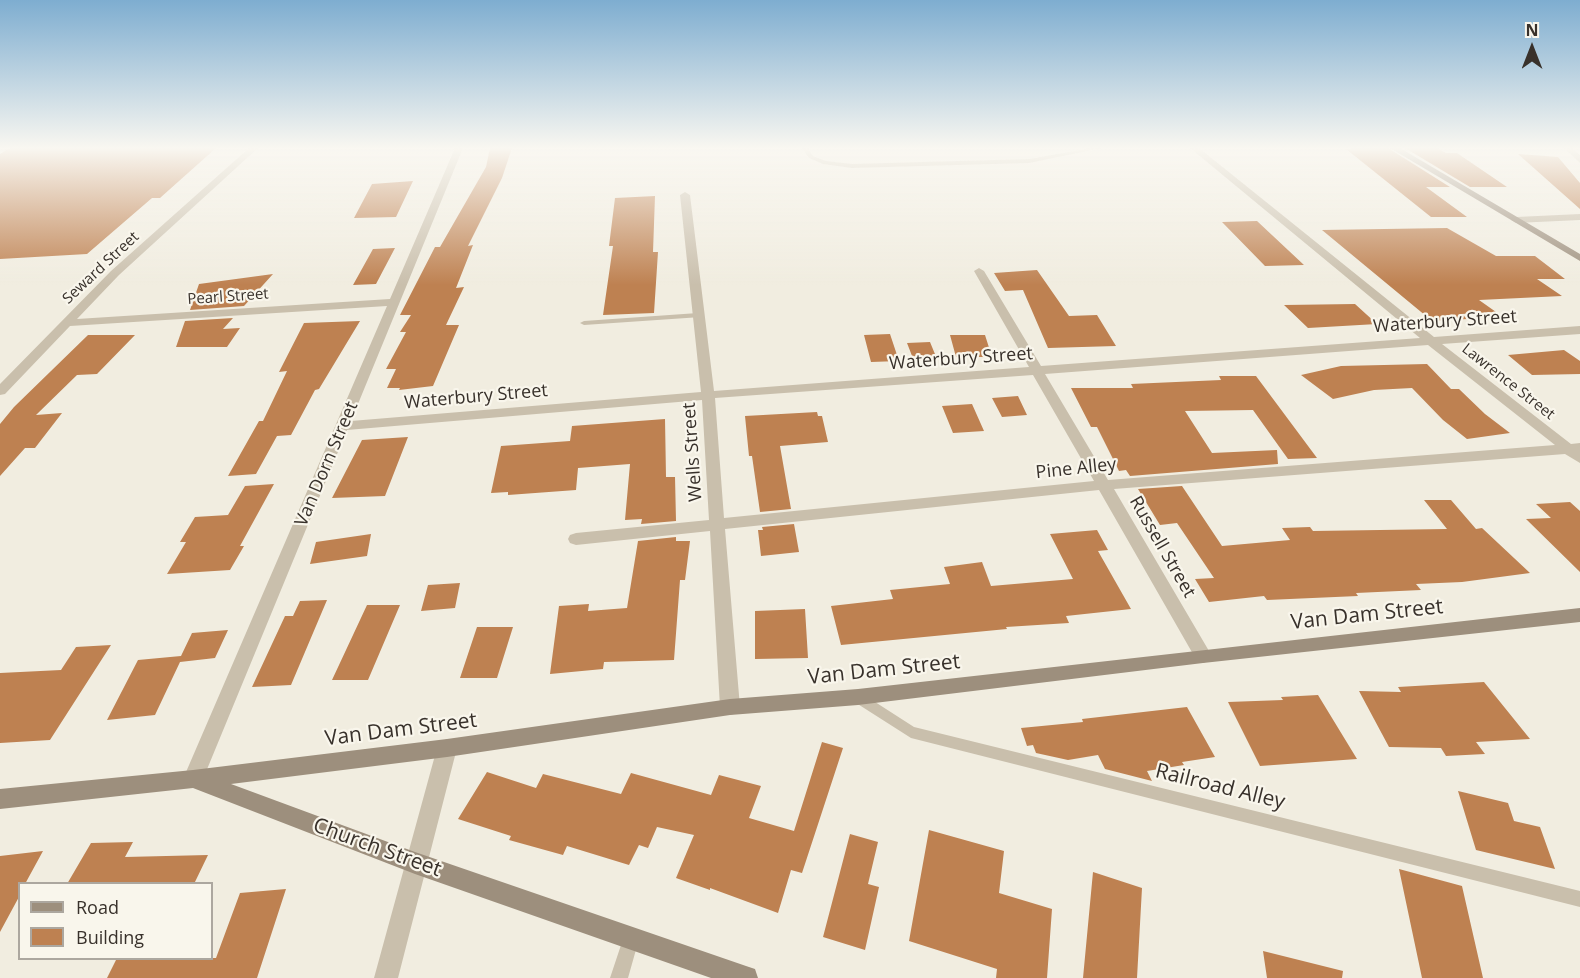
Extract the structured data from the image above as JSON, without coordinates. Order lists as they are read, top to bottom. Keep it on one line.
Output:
{"streets":{"main road":["Van Dam Street","Church Street"],"street":["Seward Street","Pearl Street","Waterbury Street","Lawrence Street","Wells Street","Van Dorn Street","Pine Alley","Russell Street"],"lane":["Railroad Alley"]},"crossings":[["Seward Street","Pearl Street"],["Pearl Street","Van Dorn Street"],["Waterbury Street","Lawrence Street"],["Waterbury Street","Wells Street"],["Waterbury Street","Van Dorn Street"],["Waterbury Street","Russell Street"],["Lawrence Street","Pine Alley"],["Wells Street","Pine Alley"],["Wells Street","Van Dam Street"],["Van Dorn Street","Van Dam Street"],["Van Dorn Street","Church Street"],["Pine Alley","Russell Street"],["Russell Street","Van Dam Street"],["Van Dam Street","Railroad Alley"],["Van Dam Street","Church Street"]],"legend":["Road","Building"],"north":"top"}
